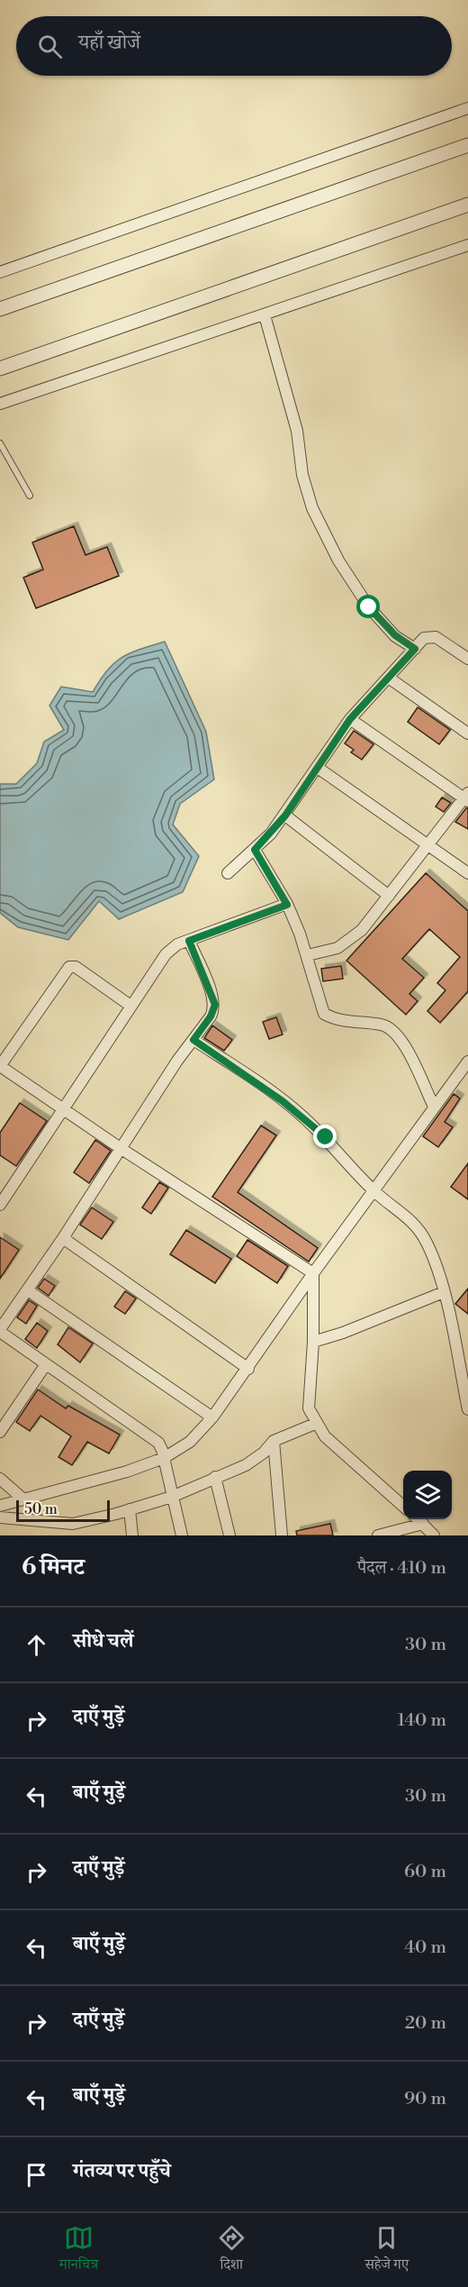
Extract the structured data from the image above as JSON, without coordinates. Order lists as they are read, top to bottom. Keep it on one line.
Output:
{"scale_bar":"50 m","page":{"search":"यहाँ खोजें","scale":"50 m","heading":["6 मिनट","पैदल · 410 m"],"list":[["सीधे चलें","30 m"],["दाएँ मुड़ें","140 m"],["बाएँ मुड़ें","30 m"],["दाएँ मुड़ें","60 m"],["बाएँ मुड़ें","40 m"],["दाएँ मुड़ें","20 m"],["बाएँ मुड़ें","90 m"],"गंतव्य पर पहुँचे"],"nav":["मानचित्र","दिशा","सहेजे गए"]}}
